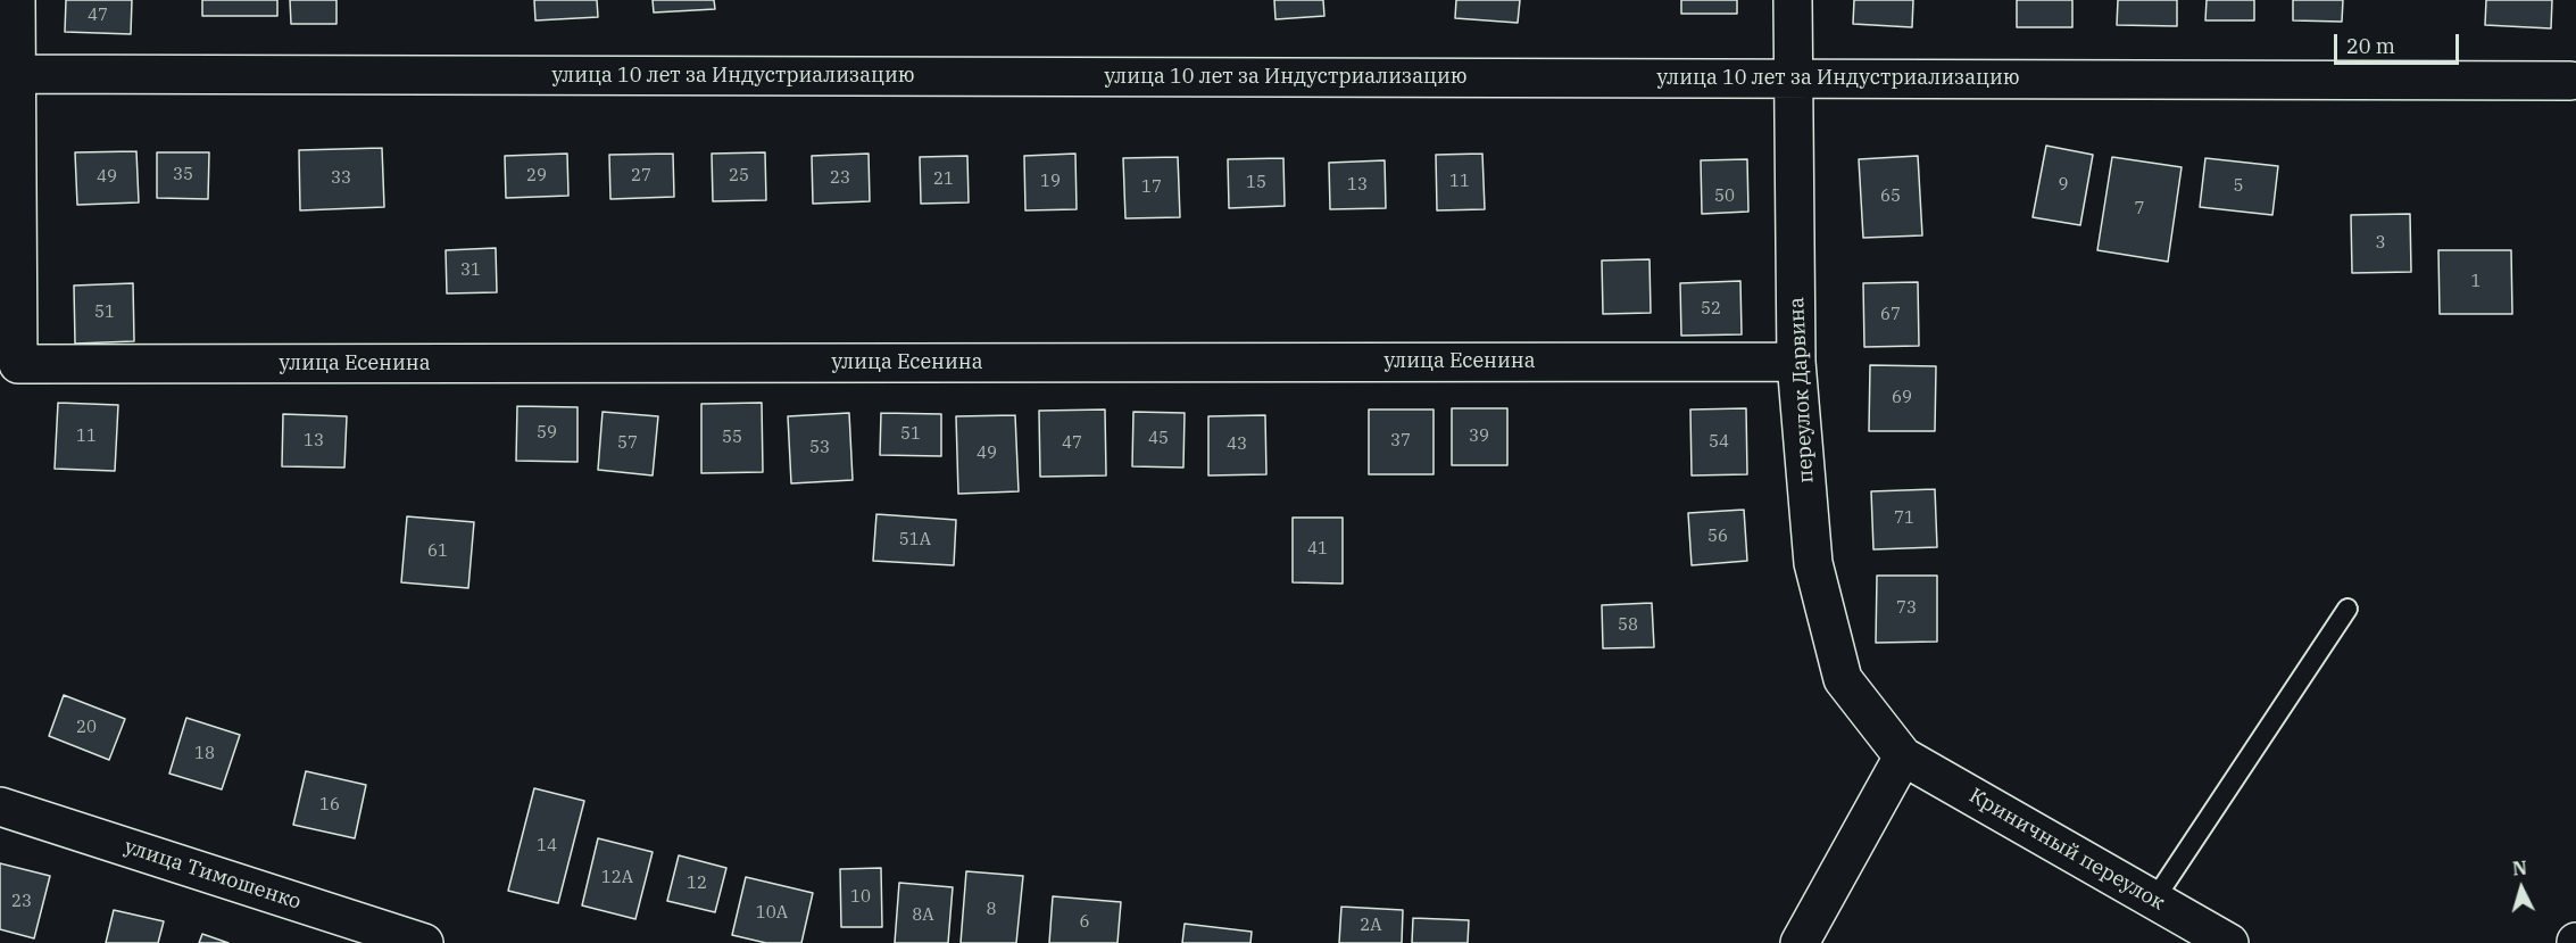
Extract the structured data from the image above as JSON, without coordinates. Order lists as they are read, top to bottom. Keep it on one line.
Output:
{"streets":{"street":["улица 10 лет за Индустриализацию","улица Есенина","переулок Дарвина","Криничный переулок","улица Тимошенко"]},"crossings":[["улица 10 лет за Индустриализацию","улица Есенина"],["улица 10 лет за Индустриализацию","переулок Дарвина"],["улица Есенина","переулок Дарвина"],["переулок Дарвина","Криничный переулок"]],"house_numbers":["47","35","29","27","25","49","33","23","21","19","11","15","13","9","5","17","50","65","7","3","31","1","52","51","67","69","59","51","11","39","55","45","13","37","54","57","47","43","53","49","71","56","51А","41","61","73","58","20","18","16","14","12А","12","10","23","8","10А","8А","6","2А"],"scale_bar":"20 m","north":"top"}
